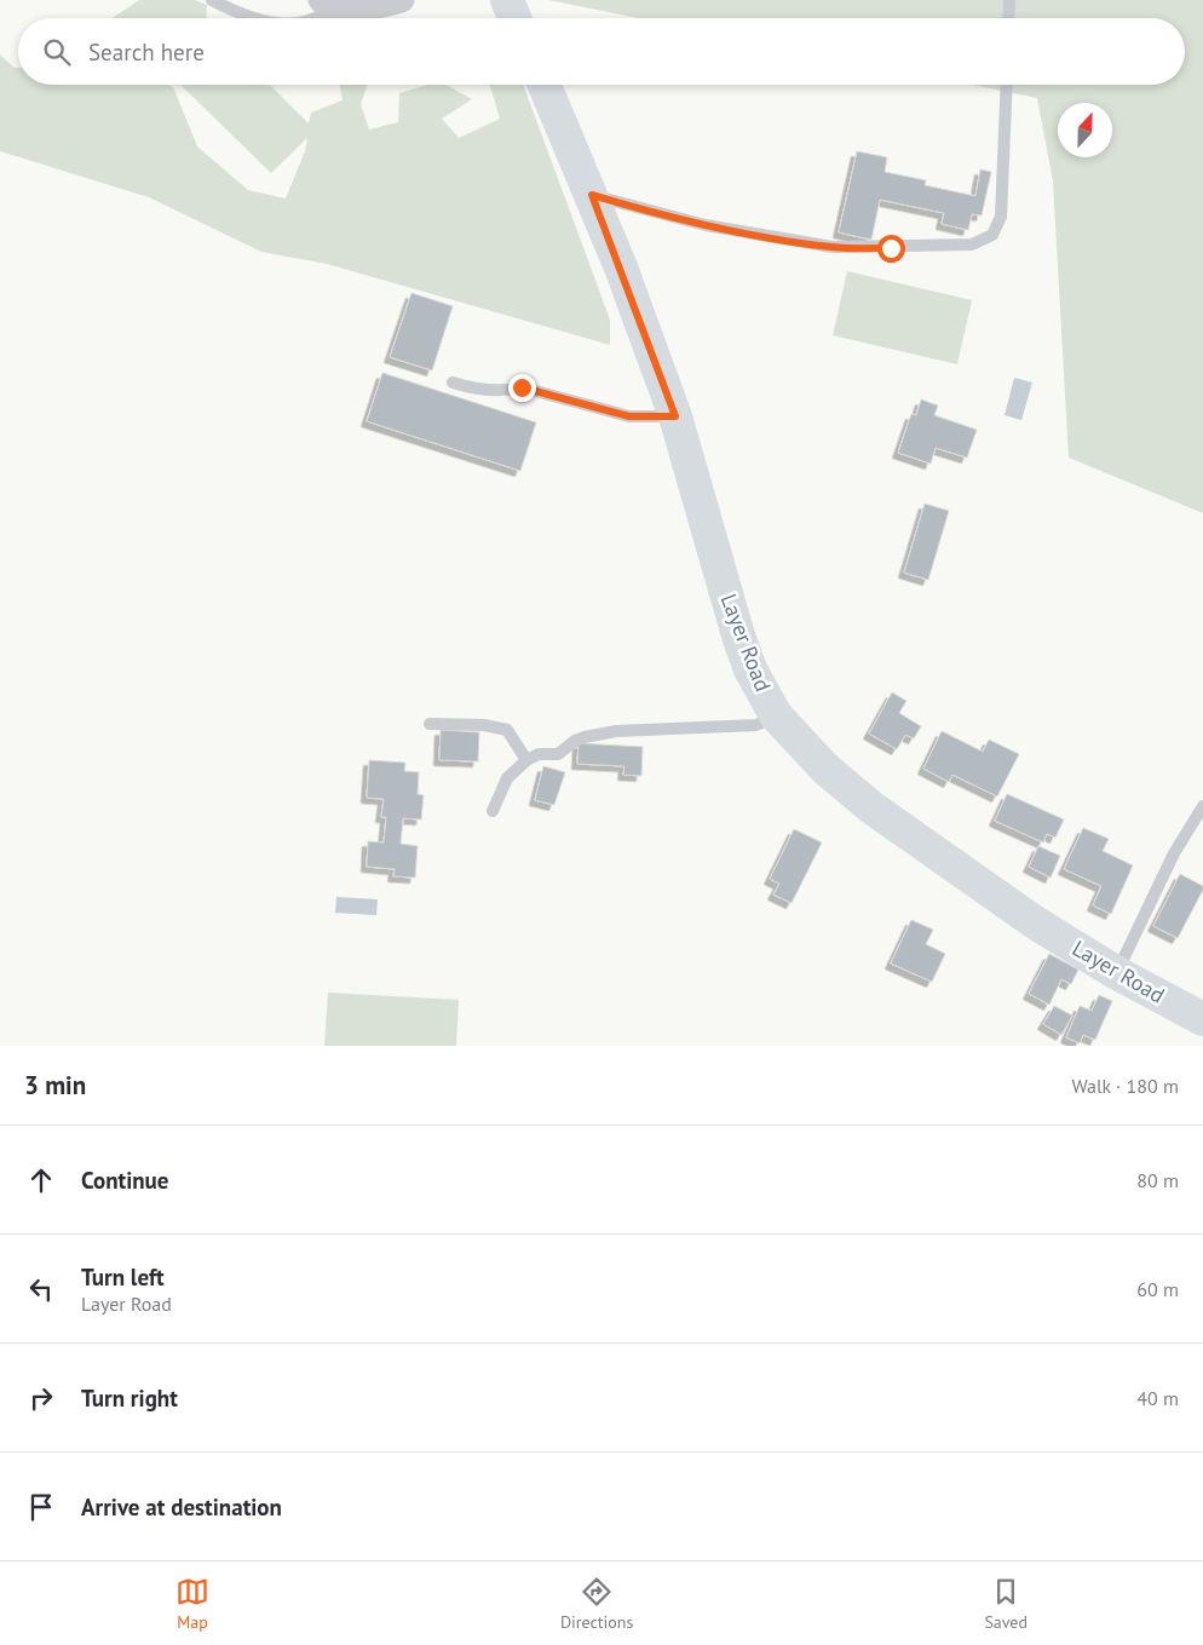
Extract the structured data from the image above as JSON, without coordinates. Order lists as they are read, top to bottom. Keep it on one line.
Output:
{"streets":{"street":["Layer Road"]},"north":"top","page":{"search":"Search here","heading":["3 min","Walk · 180 m"],"list":[["Continue","80 m"],["Turn left","Layer Road","60 m"],["Turn right","40 m"],"Arrive at destination"],"nav":["Map","Directions","Saved"]}}
